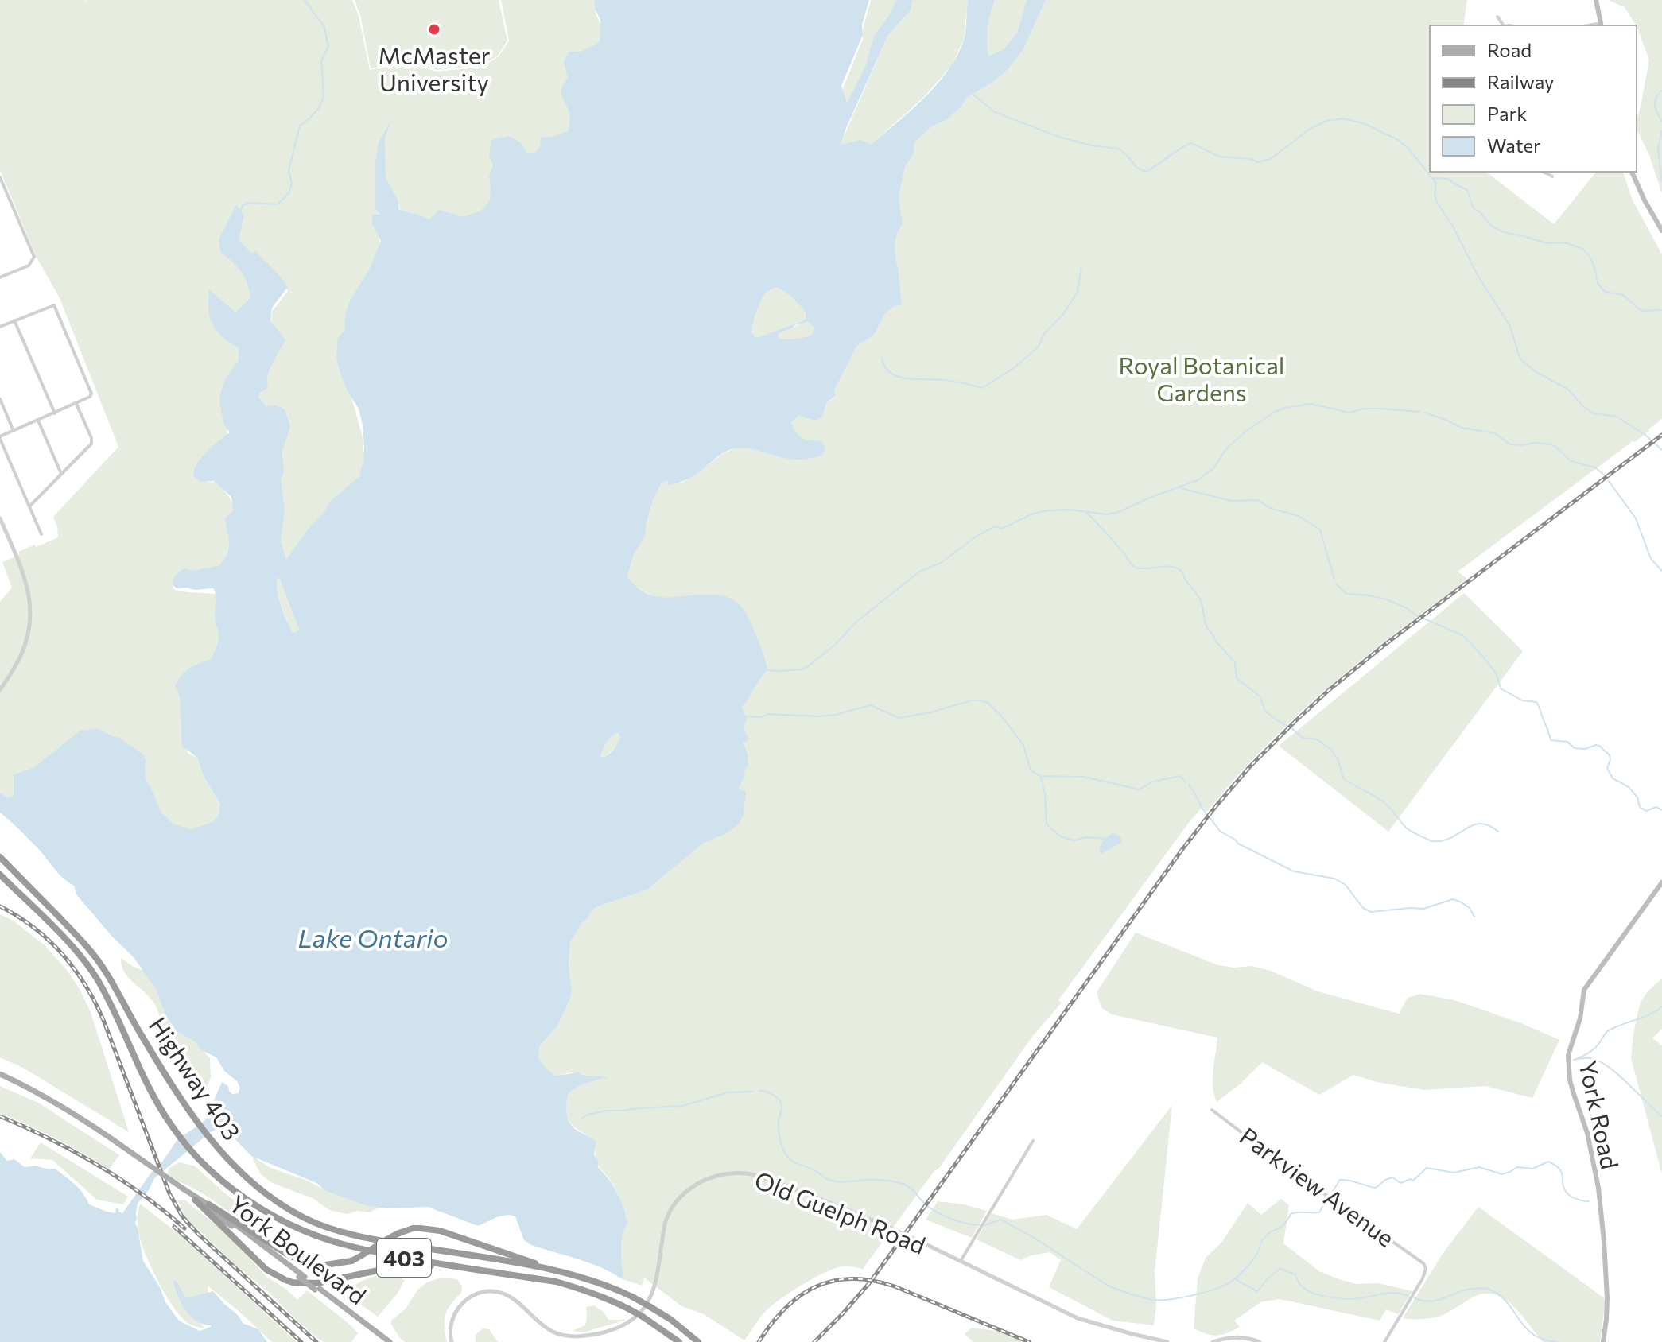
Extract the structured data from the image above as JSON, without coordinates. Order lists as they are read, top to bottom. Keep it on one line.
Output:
{"streets":{"highway":["Highway 403","403"],"main road":["York Road","York Boulevard"],"street":["Parkview Avenue","Old Guelph Road"]},"water":["Lake Ontario"],"parks":["Royal Botanical Gardens"],"places":["McMaster University"],"legend":["Road","Railway","Park","Water"]}
